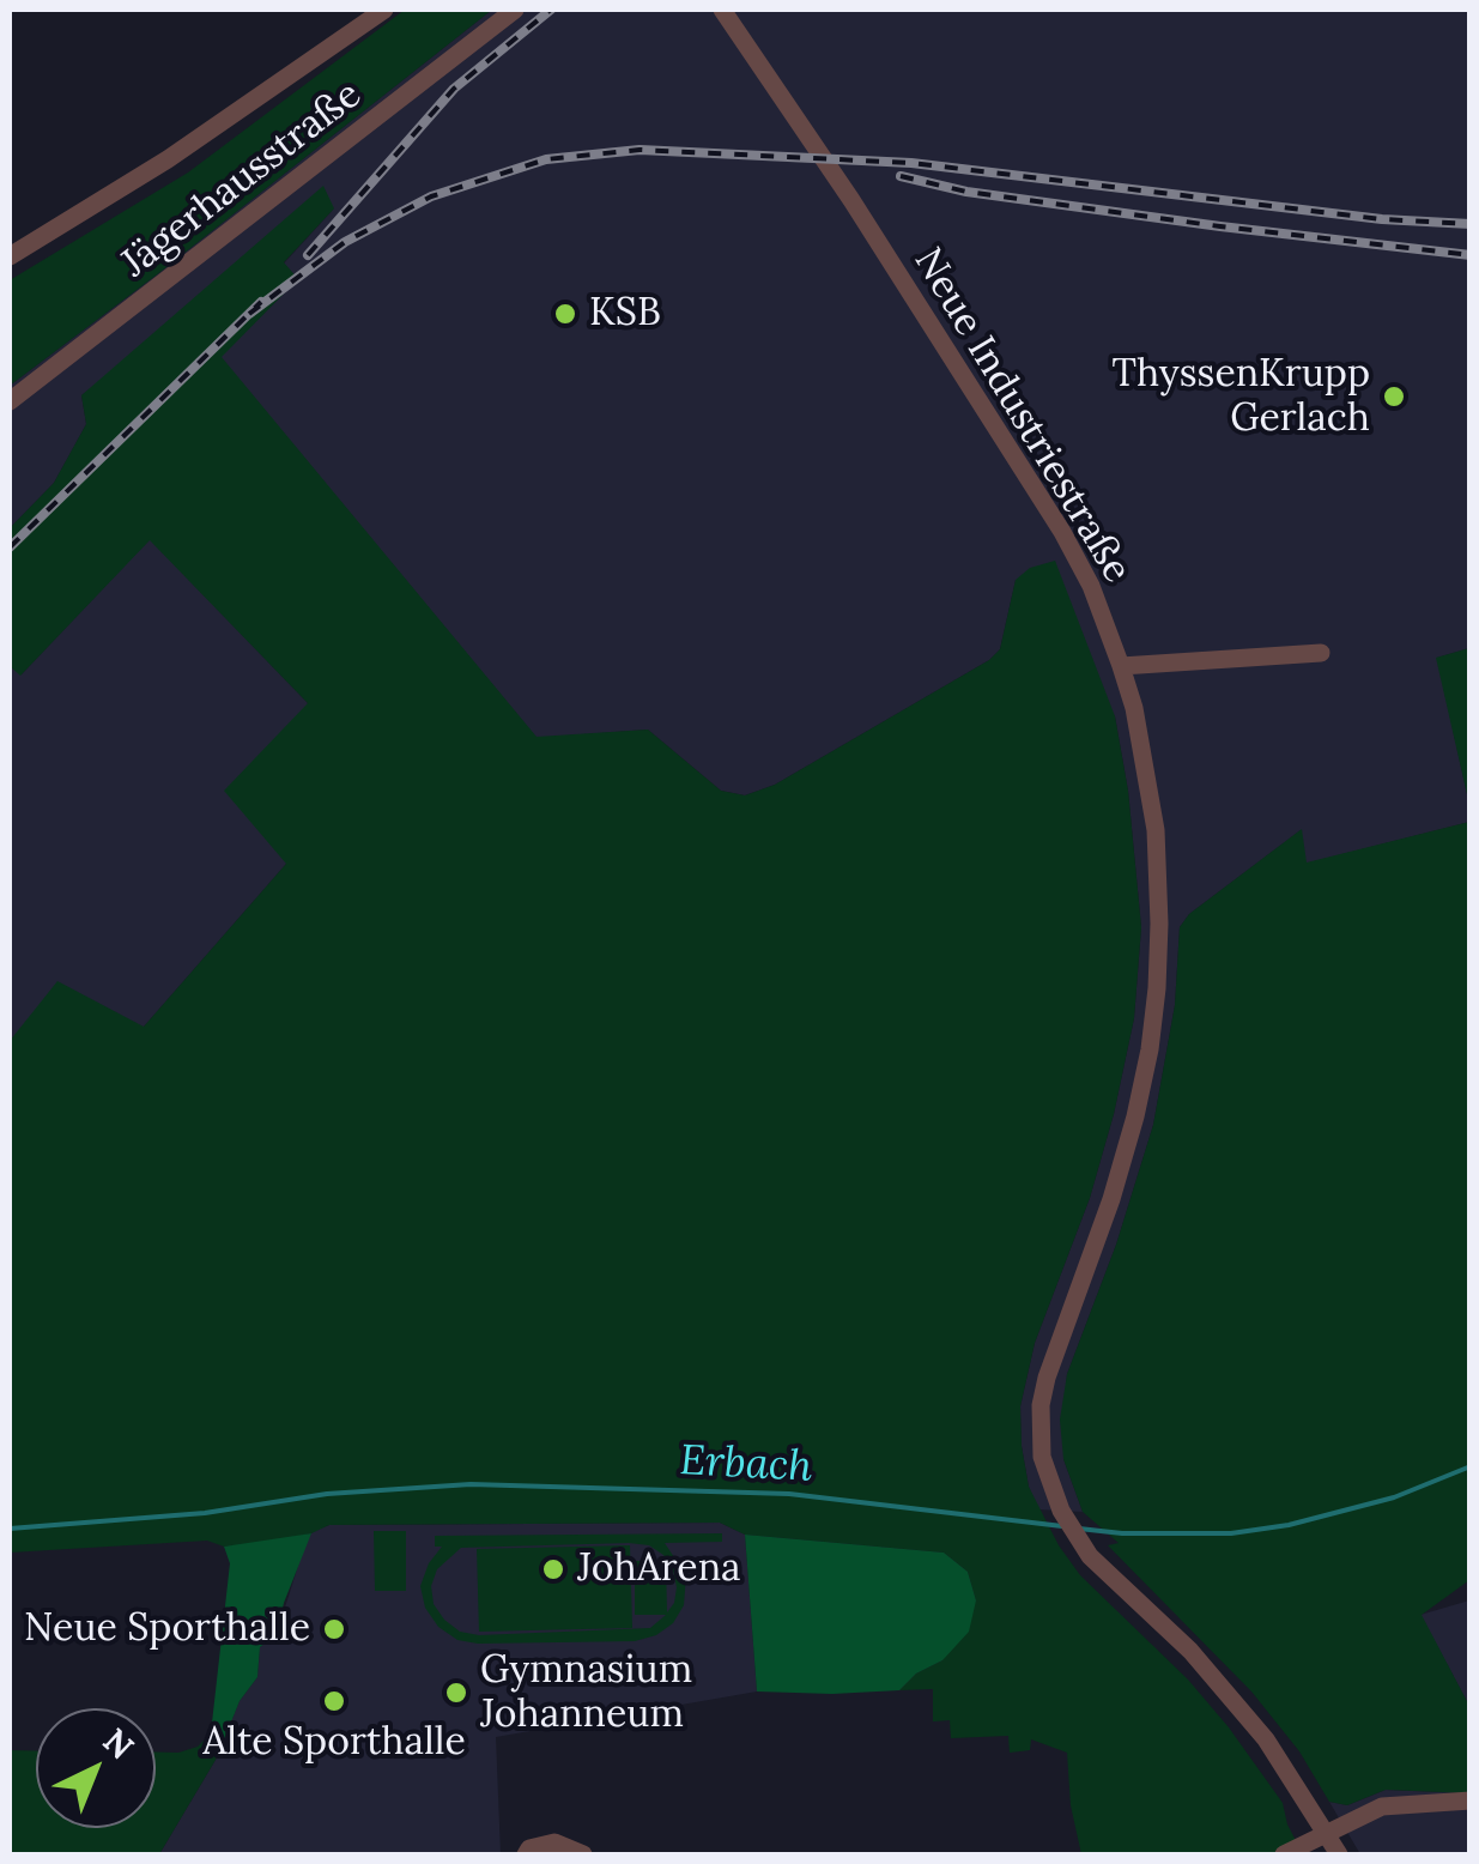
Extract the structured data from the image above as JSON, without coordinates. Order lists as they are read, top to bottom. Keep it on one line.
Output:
{"streets":{"street":["Jägerhausstraße","Neue Industriestraße"]},"water":["Erbach"],"places":["KSB","ThyssenKrupp Gerlach","JohArena","Neue Sporthalle","Gymnasium Johanneum","Alte Sporthalle"],"north":"top right"}
